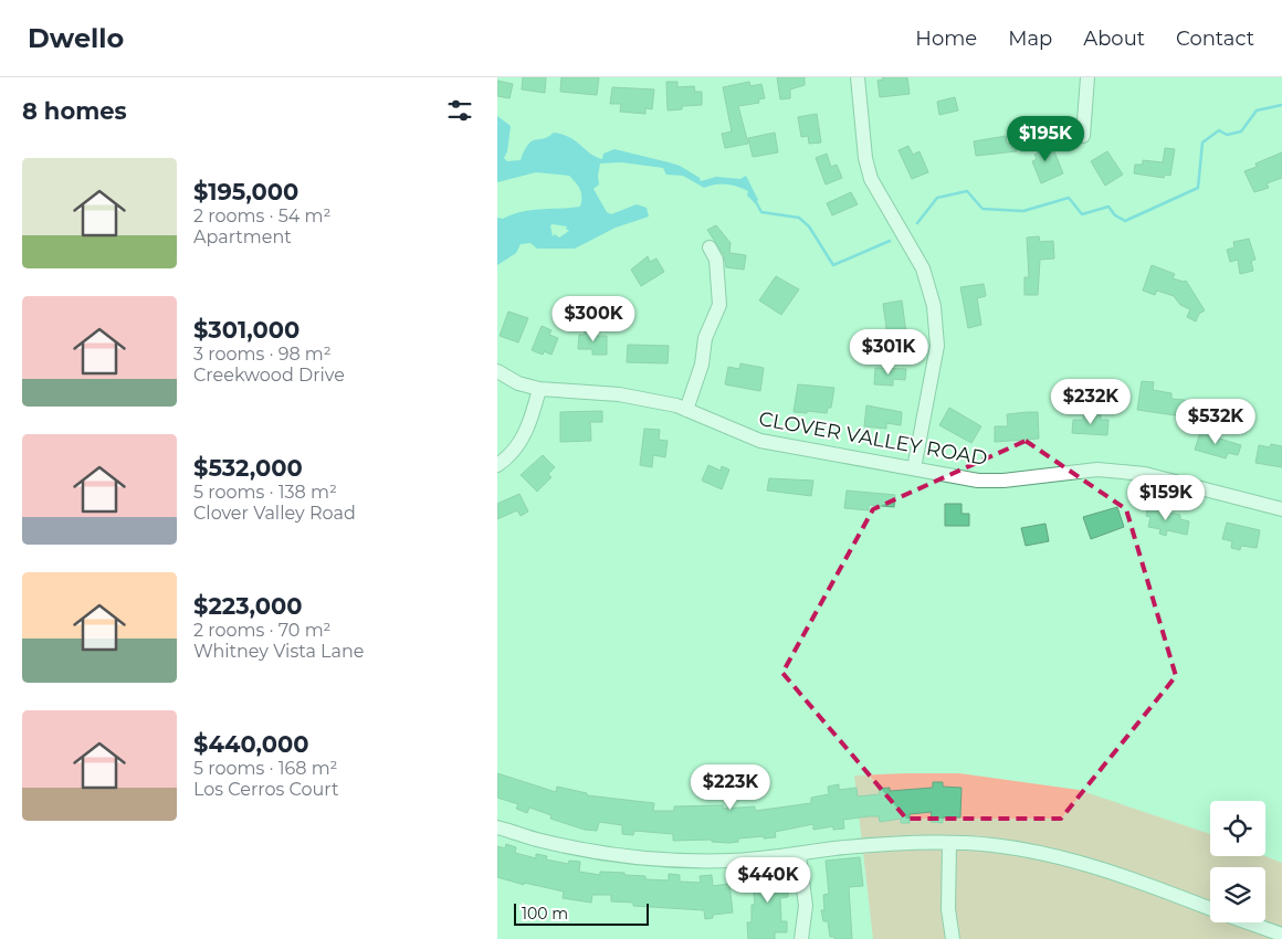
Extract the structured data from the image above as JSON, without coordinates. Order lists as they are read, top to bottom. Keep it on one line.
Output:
{"streets":{"street":["CLOVER VALLEY ROAD"]},"scale_bar":"100 m","page":{"header":"Dwello","nav":["Home","Map","About","Contact"],"heading":"8 homes","price":["$195K","$300K","$301K","$232K","$532K","$159K","$223K","$440K"],"list":[{"name":"$195,000","note":"2 rooms · 54 m² · Apartment"},{"name":"$301,000","note":"3 rooms · 98 m² · Creekwood Drive"},{"name":"$532,000","note":"5 rooms · 138 m² · Clover Valley Road"},{"name":"$223,000","note":"2 rooms · 70 m² · Whitney Vista Lane"},{"name":"$440,000","note":"5 rooms · 168 m² · Los Cerros Court"}],"scale":"100 m"}}
